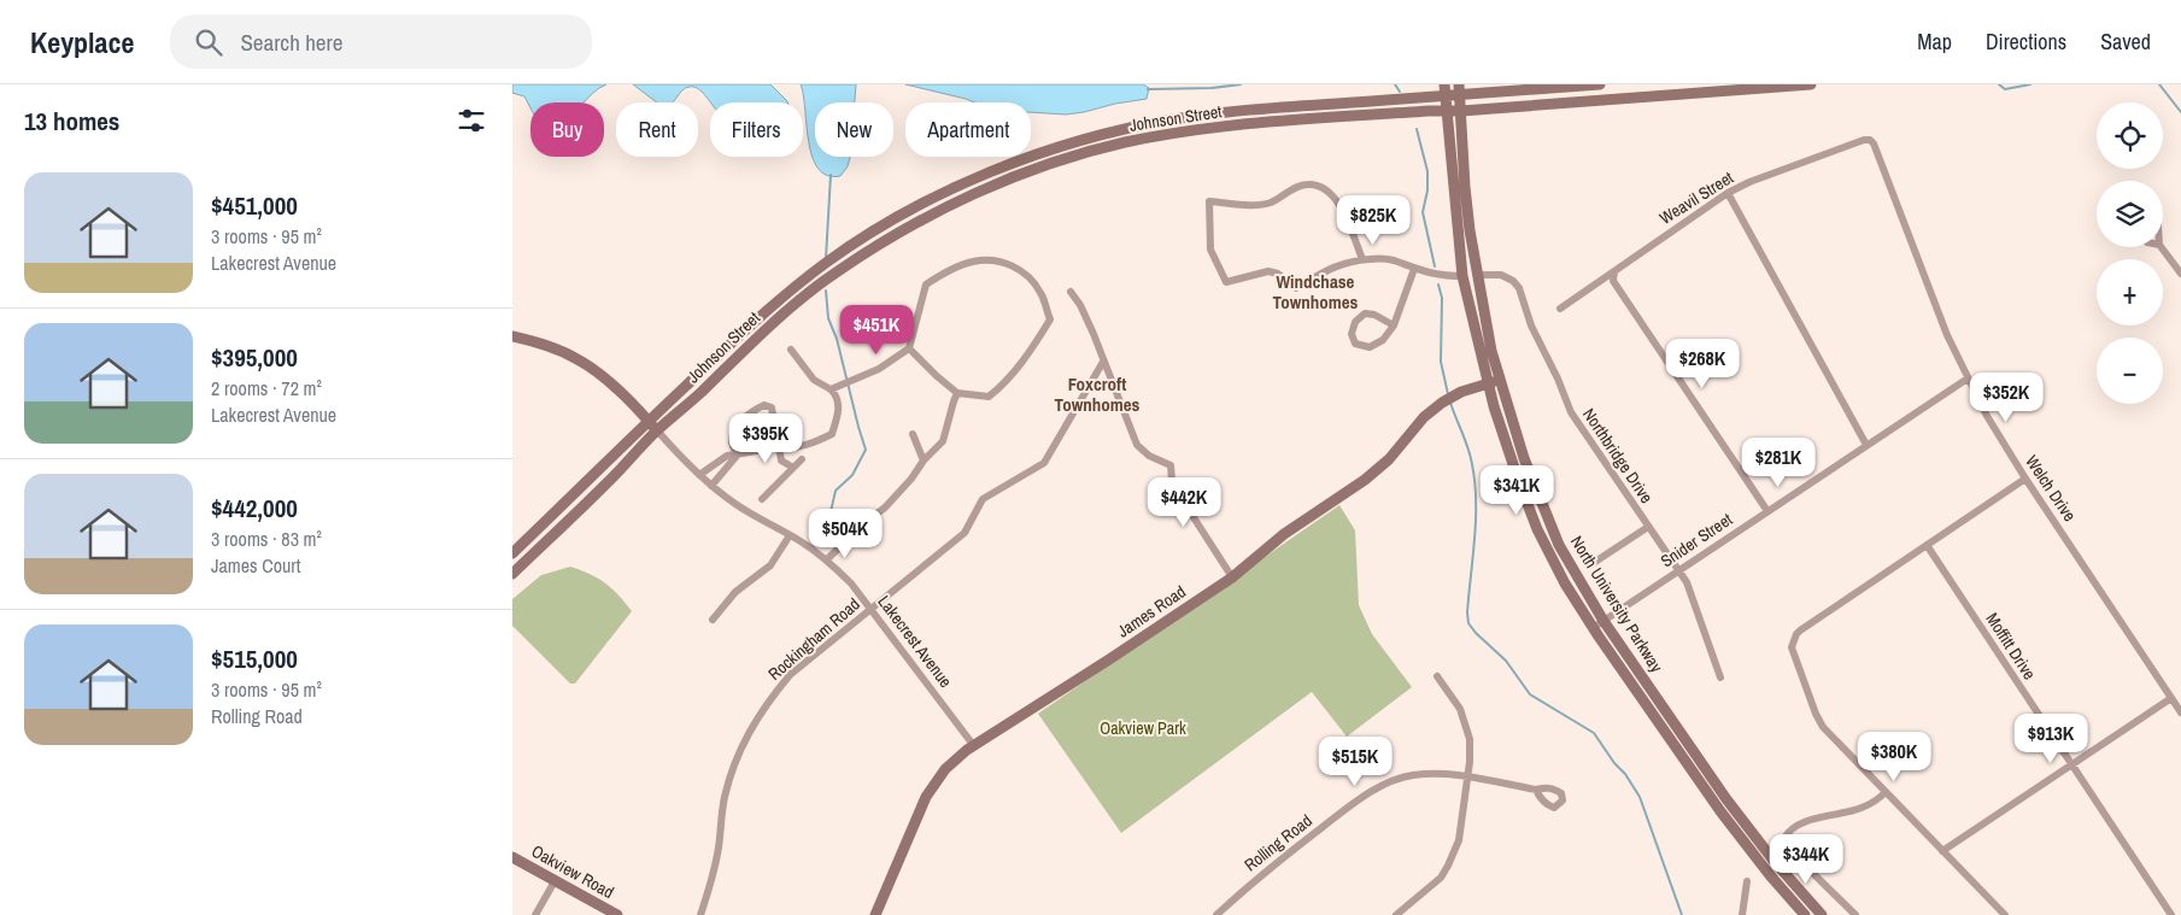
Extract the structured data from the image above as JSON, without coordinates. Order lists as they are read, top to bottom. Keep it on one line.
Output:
{"streets":{"main road":["Johnson Street","North University Parkway","James Road","Lakecrest Avenue","Oakview Road"],"street":["Weavil Street","Northbridge Drive","Welch Drive","Snider Street","Rockingham Road","Moffitt Drive","Rolling Road"]},"crossings":[["Johnson Street","North University Parkway"],["Johnson Street","Lakecrest Avenue"],["Weavil Street","Welch Drive"],["Northbridge Drive","Snider Street"],["Northbridge Drive","North University Parkway"],["Welch Drive","Snider Street"],["Snider Street","North University Parkway"],["North University Parkway","James Road"],["James Road","Lakecrest Avenue"],["Rockingham Road","Lakecrest Avenue"]],"districts":["Windchase Townhomes","Foxcroft Townhomes"],"parks":["Oakview Park"],"page":{"header":"Keyplace","search":"Search here","nav":["Map","Directions","Saved"],"heading":"13 homes","map_buttons":["+","−"],"chip":["Buy","Rent","Filters","New","Apartment"],"list":[{"name":"$451,000","note":"3 rooms · 95 m² · Lakecrest Avenue"},{"name":"$395,000","note":"2 rooms · 72 m² · Lakecrest Avenue"},{"name":"$442,000","note":"3 rooms · 83 m² · James Court"},{"name":"$515,000","note":"3 rooms · 95 m² · Rolling Road"}],"price":["$825K","$451K","$268K","$352K","$395K","$281K","$341K","$442K","$504K","$913K","$380K","$515K","$344K"]}}
